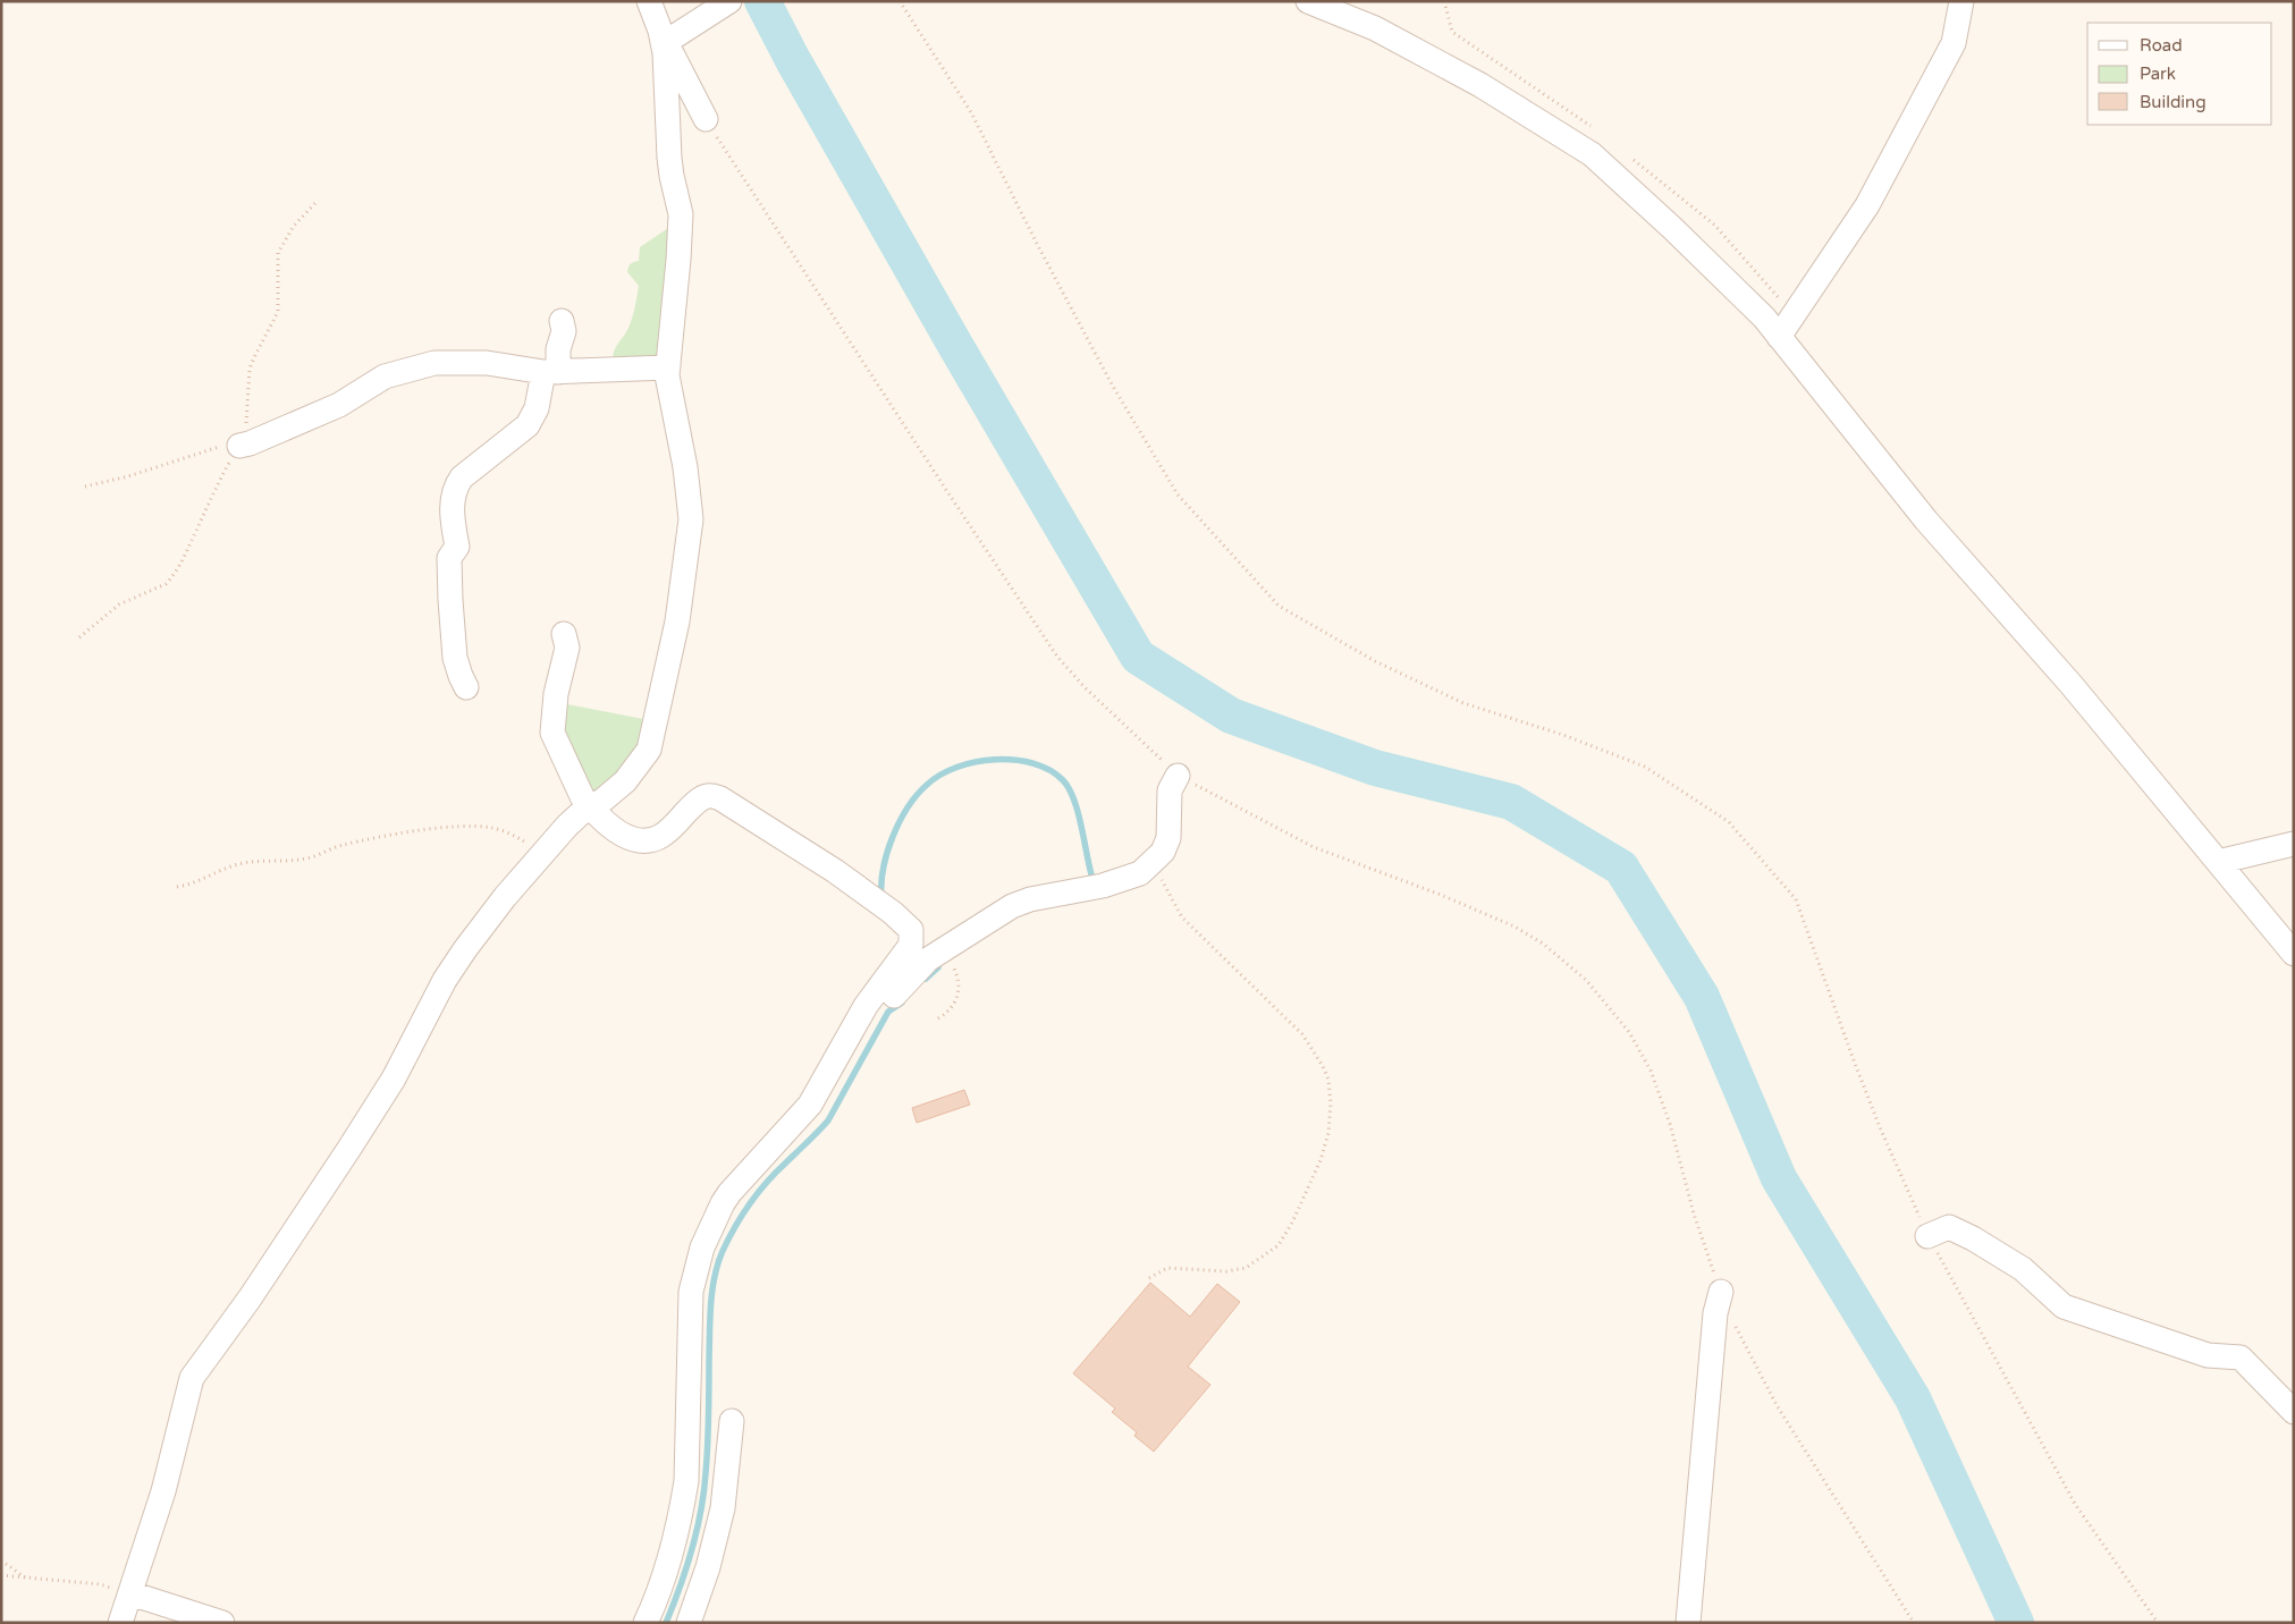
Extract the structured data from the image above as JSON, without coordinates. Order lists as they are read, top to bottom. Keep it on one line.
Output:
{"legend":["Road","Park","Building"]}
